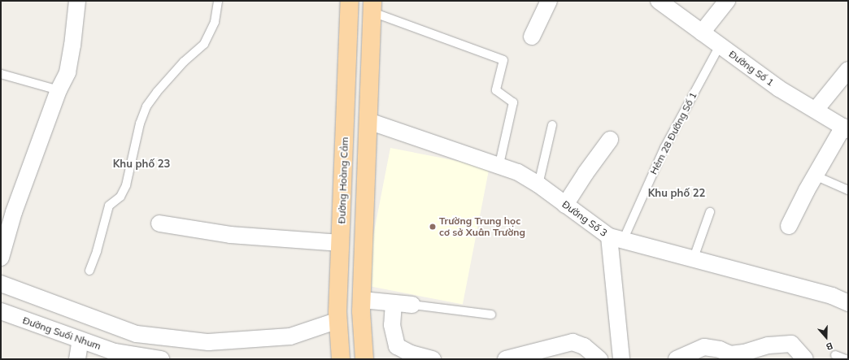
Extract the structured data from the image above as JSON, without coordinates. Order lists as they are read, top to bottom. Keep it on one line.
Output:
{"streets":{"main road":["Đường Hoàng Cầm"],"street":["Đường Số 1","Đường Số 3","Đường Suối Nhum"],"lane":["Hẻm 28 Đường Số 1"]},"crossings":[["Đường Số 1","Hẻm 28 Đường Số 1"],["Hẻm 28 Đường Số 1","Đường Số 3"]],"districts":["Khu phố 23","Khu phố 22"],"places":["Trường Trung học cơ sở Xuân Trường"],"north":"bottom"}
